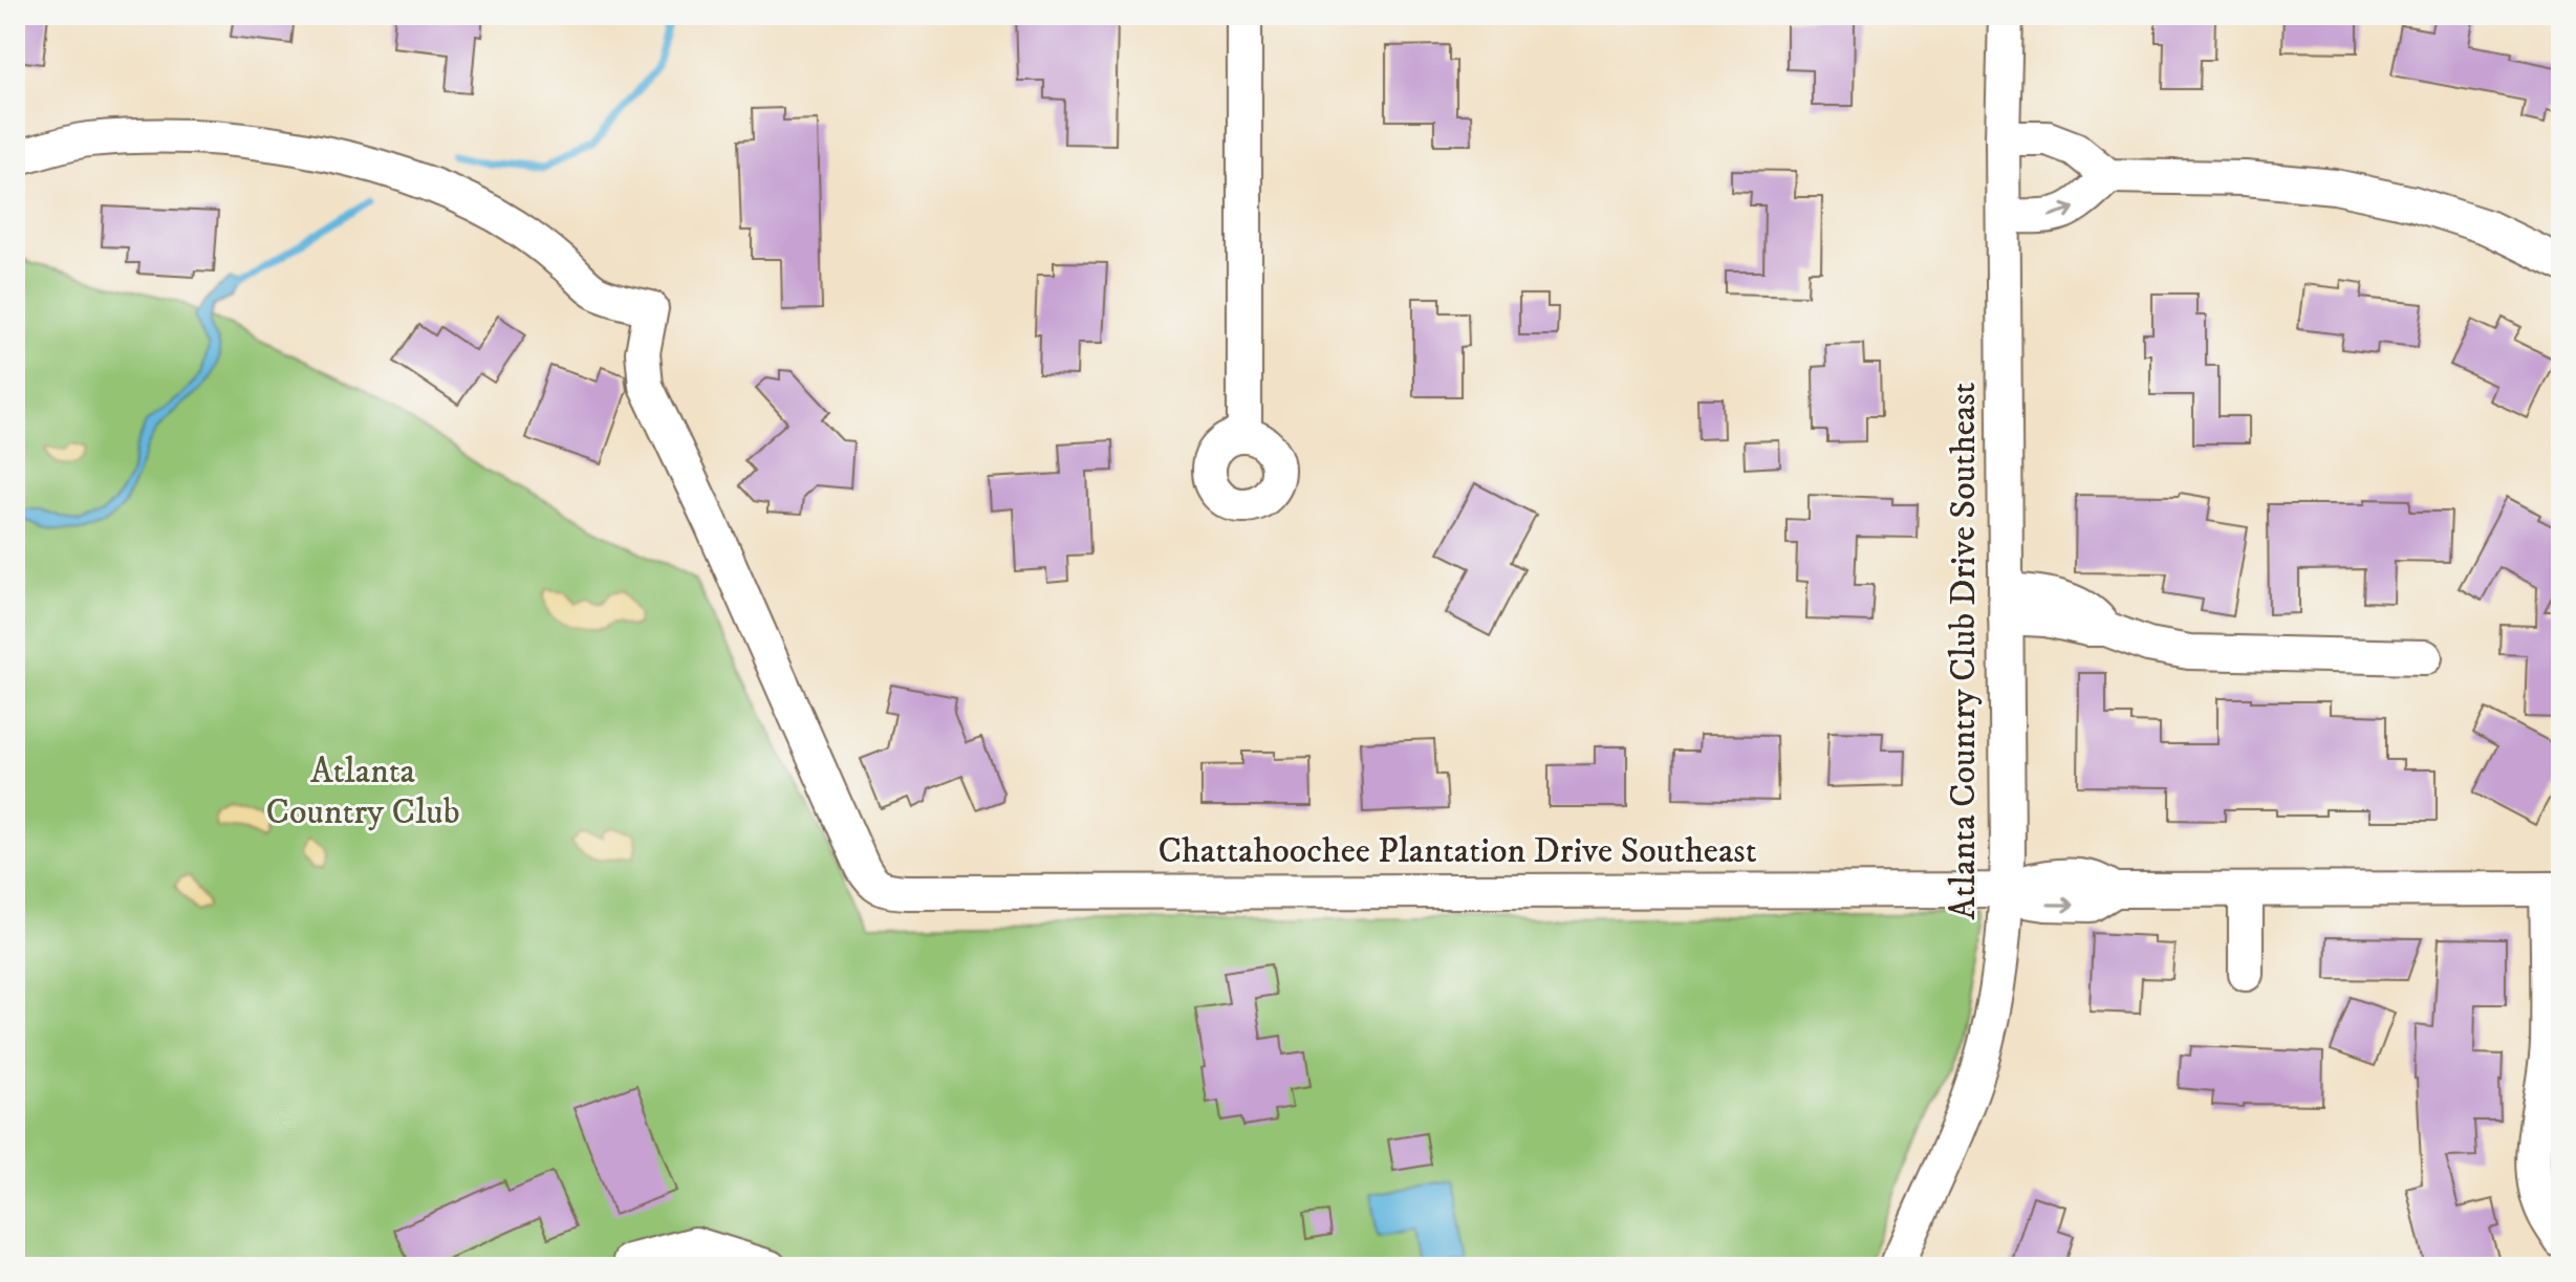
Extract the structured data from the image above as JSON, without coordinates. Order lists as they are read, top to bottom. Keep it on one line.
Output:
{"streets":{"street":["Atlanta Country Club Drive Southeast","Chattahoochee Plantation Drive Southeast"]},"crossings":[["Atlanta Country Club Drive Southeast","Chattahoochee Plantation Drive Southeast"]],"parks":["Atlanta Country Club"]}
